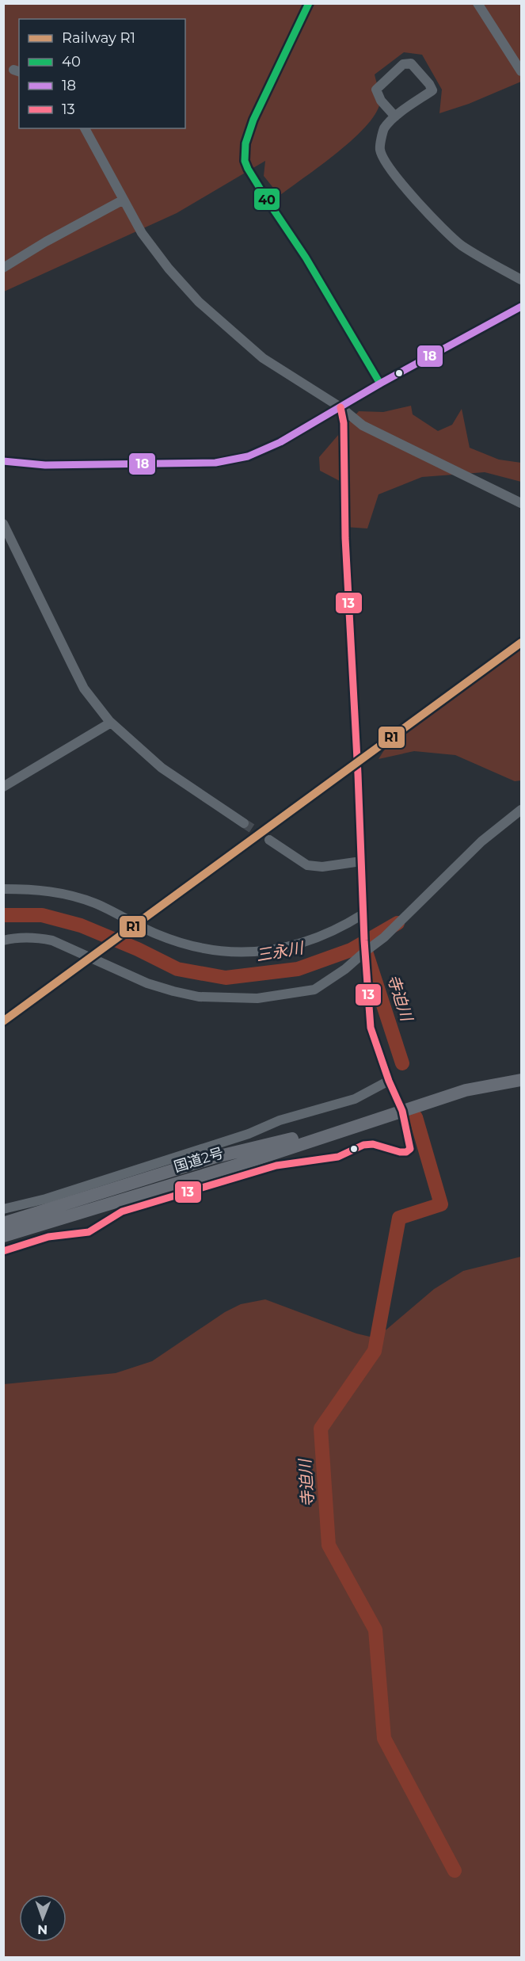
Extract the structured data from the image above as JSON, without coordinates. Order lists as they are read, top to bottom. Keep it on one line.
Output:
{"streets":{"highway":["国道2号"]},"water":["三永川","寺迫川"],"lines":["transit line 40","transit line 18","transit line 13","rail line R1"],"legend":["Railway R1","40","18","13"],"north":"bottom"}
